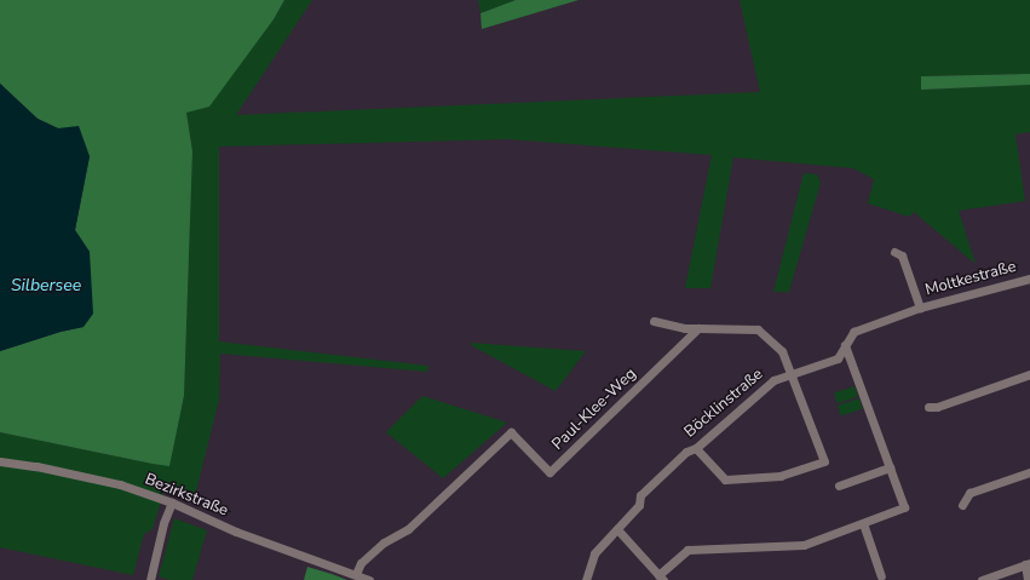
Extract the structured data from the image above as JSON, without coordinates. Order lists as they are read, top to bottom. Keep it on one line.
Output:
{"streets":{"street":["Moltkestraße","Böcklinstraße","Paul-Klee-Weg","Bezirkstraße"]},"crossings":[["Moltkestraße","Böcklinstraße"],["Paul-Klee-Weg","Bezirkstraße"]],"water":["Silbersee"]}
